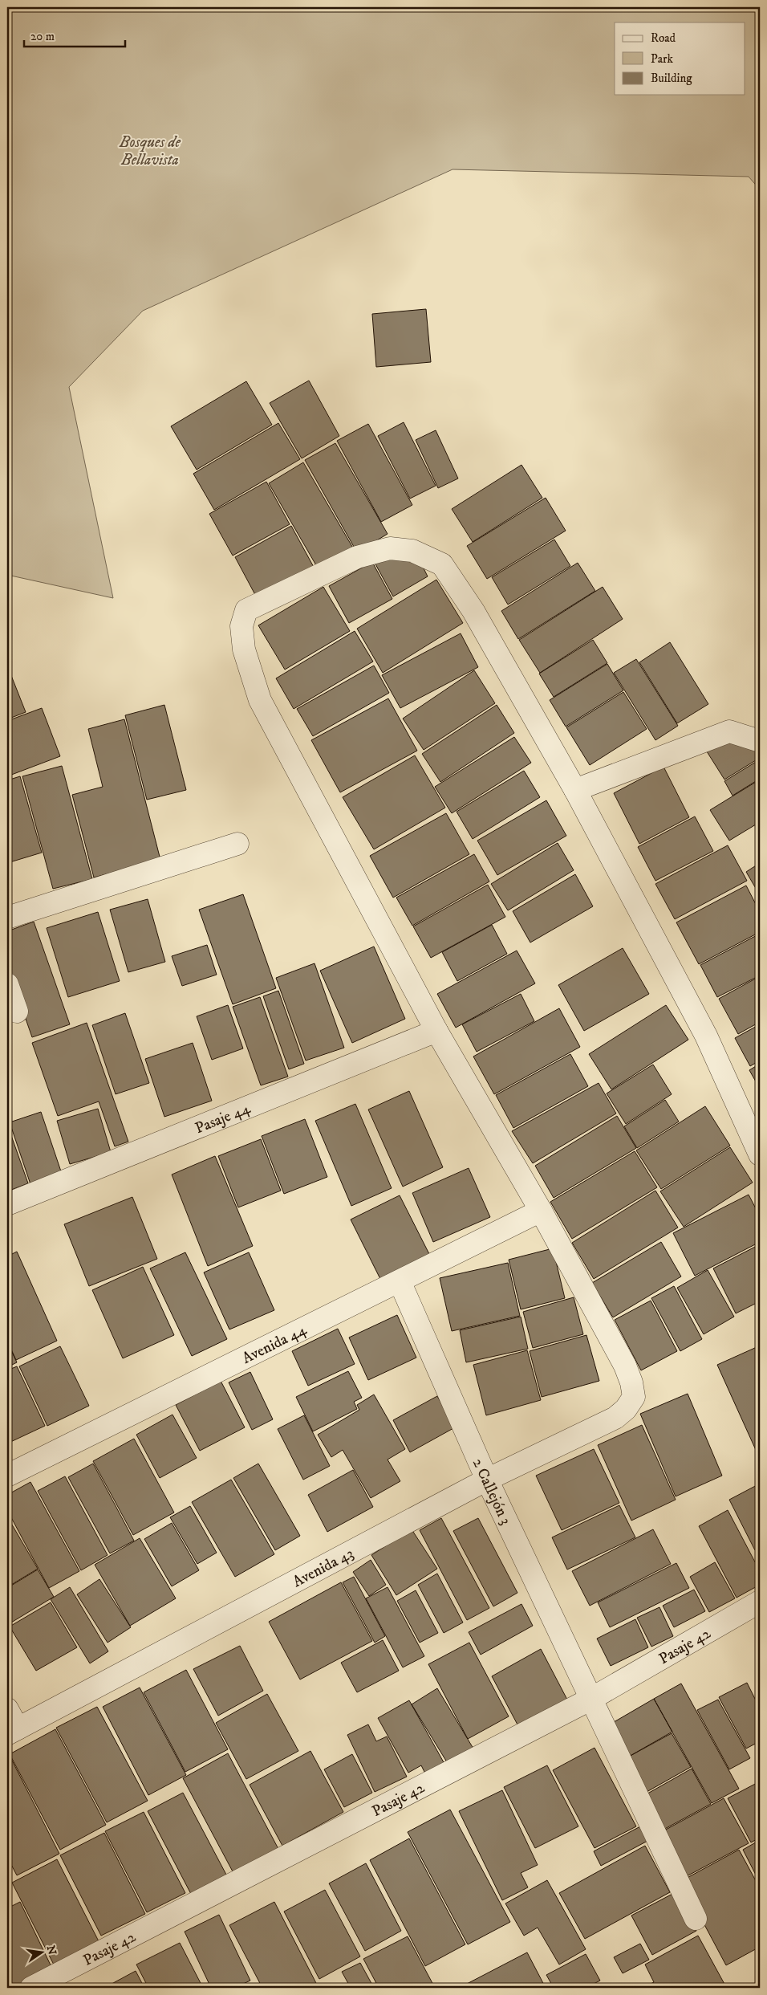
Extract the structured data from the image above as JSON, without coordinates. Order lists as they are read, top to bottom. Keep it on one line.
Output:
{"streets":{"street":["Pasaje 44","Avenida 44","2 Callejón 3","Avenida 43","Pasaje 42"]},"crossings":[["Avenida 44","2 Callejón 3"],["Avenida 44","Avenida 43"],["2 Callejón 3","Avenida 43"],["2 Callejón 3","Pasaje 42"]],"parks":["Bosques de Bellavista"],"legend":["Road","Park","Building"],"scale_bar":"20 m","north":"right"}
